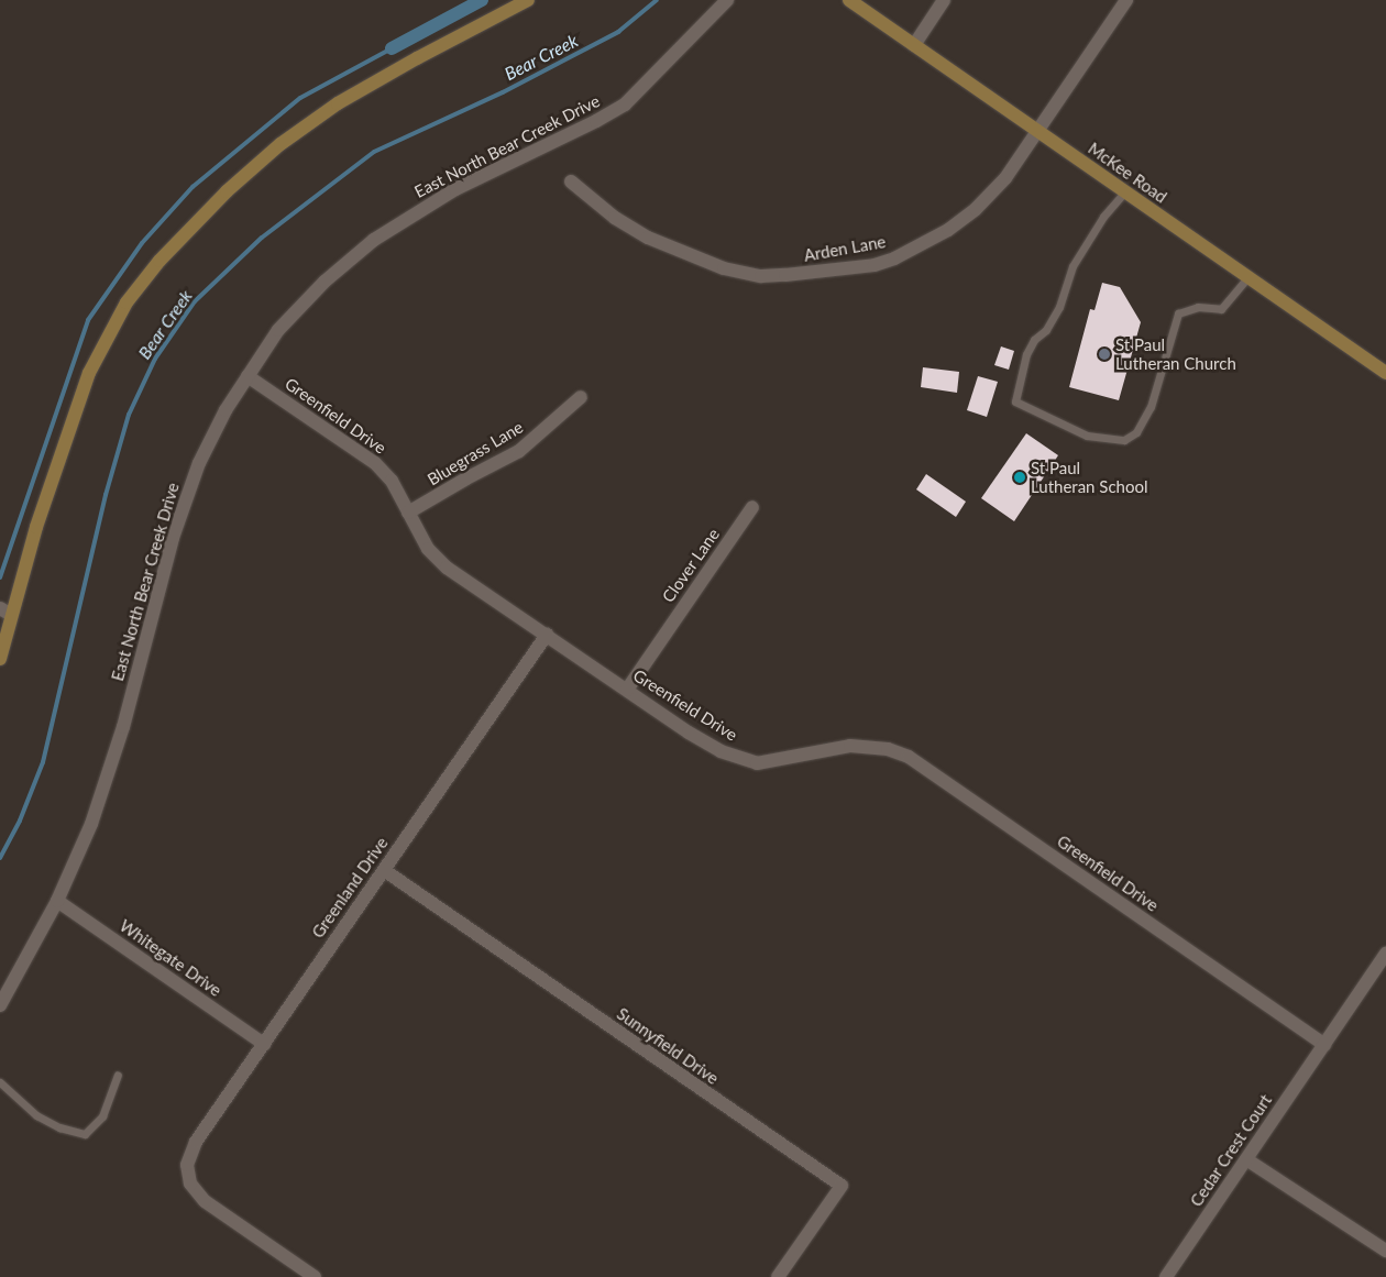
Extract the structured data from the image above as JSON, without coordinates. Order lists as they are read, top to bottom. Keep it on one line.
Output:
{"streets":{"street":["East North Bear Creek Drive","McKee Road","Arden Lane","Greenfield Drive","Bluegrass Lane","Clover Lane","Greenland Drive","Whitegate Drive","Sunnyfield Drive","Cedar Crest Court"]},"crossings":[["East North Bear Creek Drive","Greenfield Drive"],["East North Bear Creek Drive","Whitegate Drive"],["McKee Road","Arden Lane"],["Greenfield Drive","Bluegrass Lane"],["Greenfield Drive","Clover Lane"],["Greenfield Drive","Greenland Drive"],["Greenfield Drive","Cedar Crest Court"],["Greenland Drive","Whitegate Drive"],["Greenland Drive","Sunnyfield Drive"]],"water":["Bear Creek"],"places":["St Paul Lutheran Church","St Paul Lutheran School"]}
